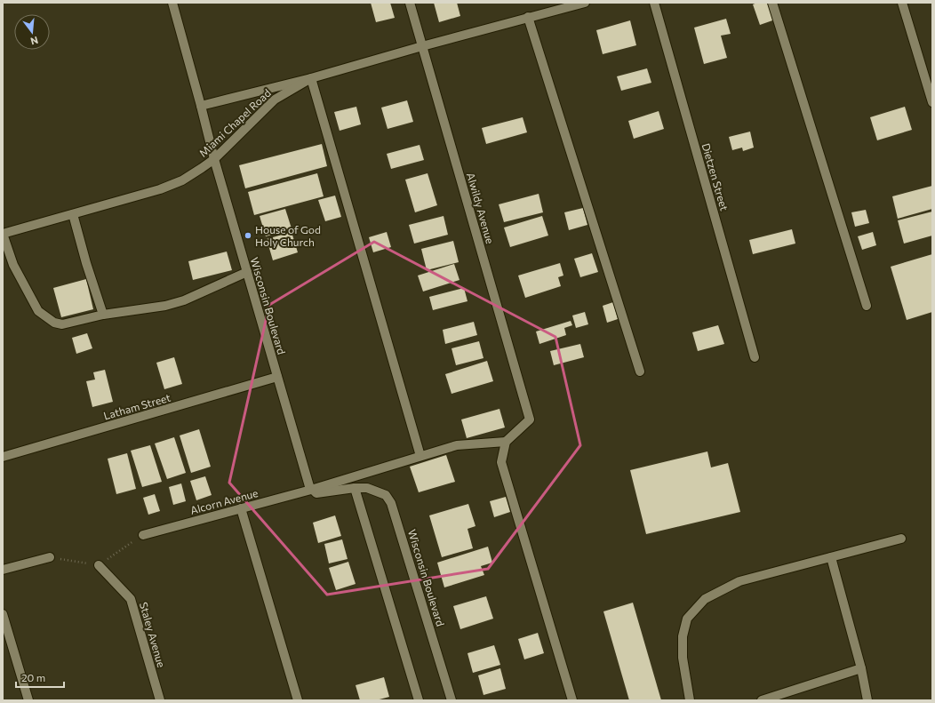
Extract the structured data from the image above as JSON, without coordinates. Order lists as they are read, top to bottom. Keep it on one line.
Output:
{"streets":{"street":["Miami Chapel Road","Dietzen Street","Alwildy Avenue","Wisconsin Boulevard","Latham Street","Alcorn Avenue","Staley Avenue"]},"crossings":[["Miami Chapel Road","Alwildy Avenue"],["Miami Chapel Road","Wisconsin Boulevard"],["Alwildy Avenue","Alcorn Avenue"],["Wisconsin Boulevard","Latham Street"],["Wisconsin Boulevard","Alcorn Avenue"]],"places":["House of God Holy Church"],"scale_bar":"20 m","north":"bottom"}
